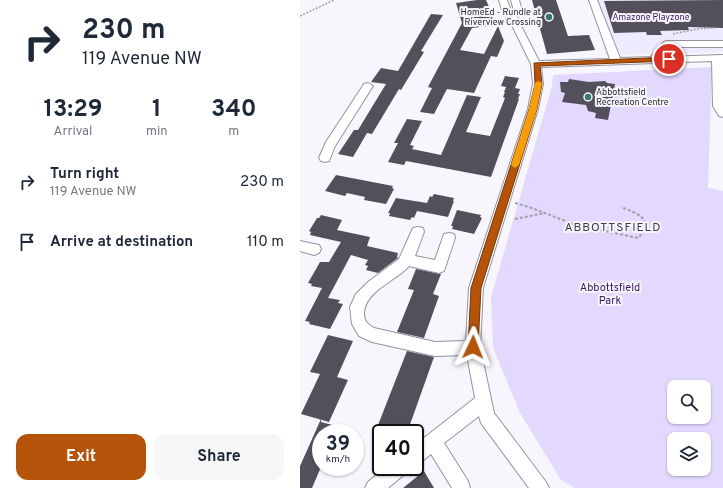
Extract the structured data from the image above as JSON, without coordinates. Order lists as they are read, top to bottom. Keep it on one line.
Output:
{"districts":["ABBOTTSFIELD"],"parks":["Amazone Playzone","Abbottsfield Park"],"places":["HomeEd - Rundle at Riverview Crossing","Abbottsfield Recreation Centre"],"page":{"turn":["230 m","119 Avenue NW"],"eta":["13:29","Arrival","1","min","340","m"],"list":[{"name":"Turn right","note":"119 Avenue NW","value":"230 m"},{"name":"Arrive at destination","value":"110 m"}],"speed":"39 km/h","limit":"40","buttons":["Exit","Share"]}}
